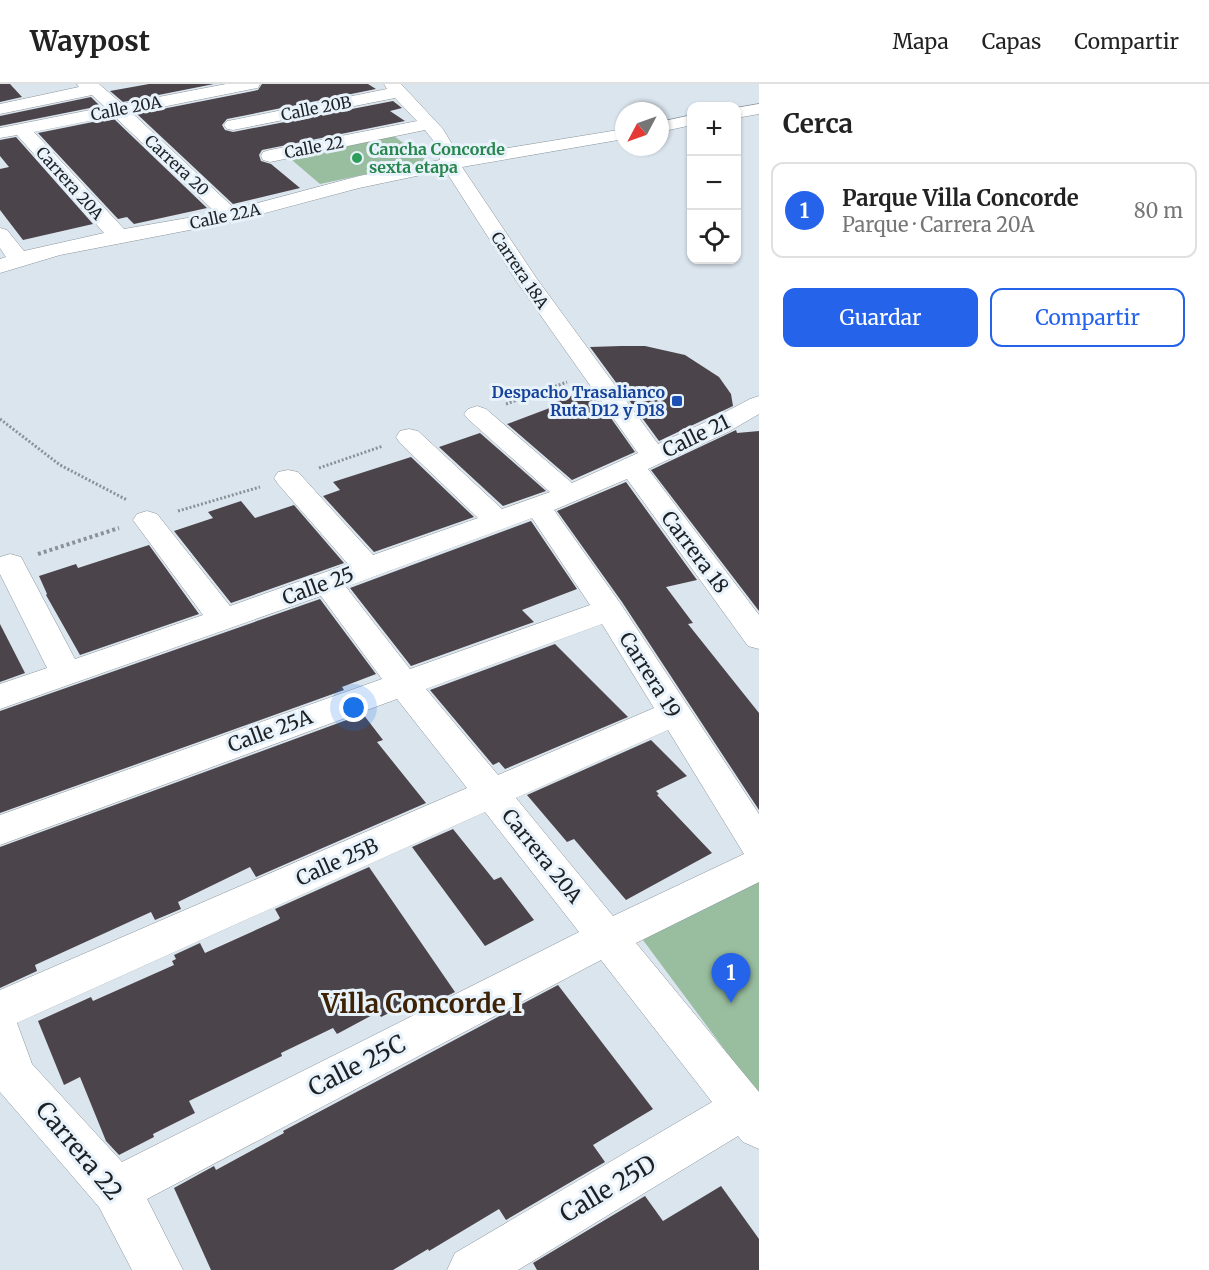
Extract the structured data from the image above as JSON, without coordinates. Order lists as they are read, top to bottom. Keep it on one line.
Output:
{"streets":{"street":["Calle 20A","Calle 20B","Calle 22","Carrera 20","Carrera 20A","Calle 22A","Carrera 18A","Calle 21","Carrera 18","Calle 25","Carrera 19","Calle 25A","Calle 25B","Calle 25C","Carrera 22","Calle 25D"]},"crossings":[["Calle 20A","Carrera 20"],["Calle 20A","Carrera 20A"],["Calle 20B","Carrera 18A"],["Calle 22","Carrera 18A"],["Carrera 20","Calle 22A"],["Carrera 20A","Calle 22A"],["Carrera 20A","Calle 25"],["Carrera 20A","Calle 25A"],["Carrera 20A","Calle 25B"],["Carrera 20A","Calle 25C"],["Carrera 20A","Calle 25D"],["Calle 22A","Carrera 18A"],["Carrera 18A","Calle 21"],["Carrera 18A","Carrera 18"],["Carrera 18A","Calle 25"],["Calle 21","Carrera 18"],["Calle 21","Calle 25"],["Carrera 18","Calle 25"],["Calle 25","Carrera 19"],["Carrera 19","Calle 25A"],["Carrera 19","Calle 25B"],["Calle 25C","Carrera 22"]],"districts":["Villa Concorde I"],"places":{"other":["Cancha Concorde sexta etapa"],"transit":["Despacho Trasalianco Ruta D12 y D18"]},"north":"bottom left","page":{"header":"Waypost","nav":["Mapa","Capas","Compartir"],"heading":"Cerca","map_buttons":["+","−"],"list":[{"mark":"1","name":"Parque Villa Concorde","note":"Parque · Carrera 20A","value":"80 m"}],"buttons":["Guardar","Compartir"],"pins":"1"}}
